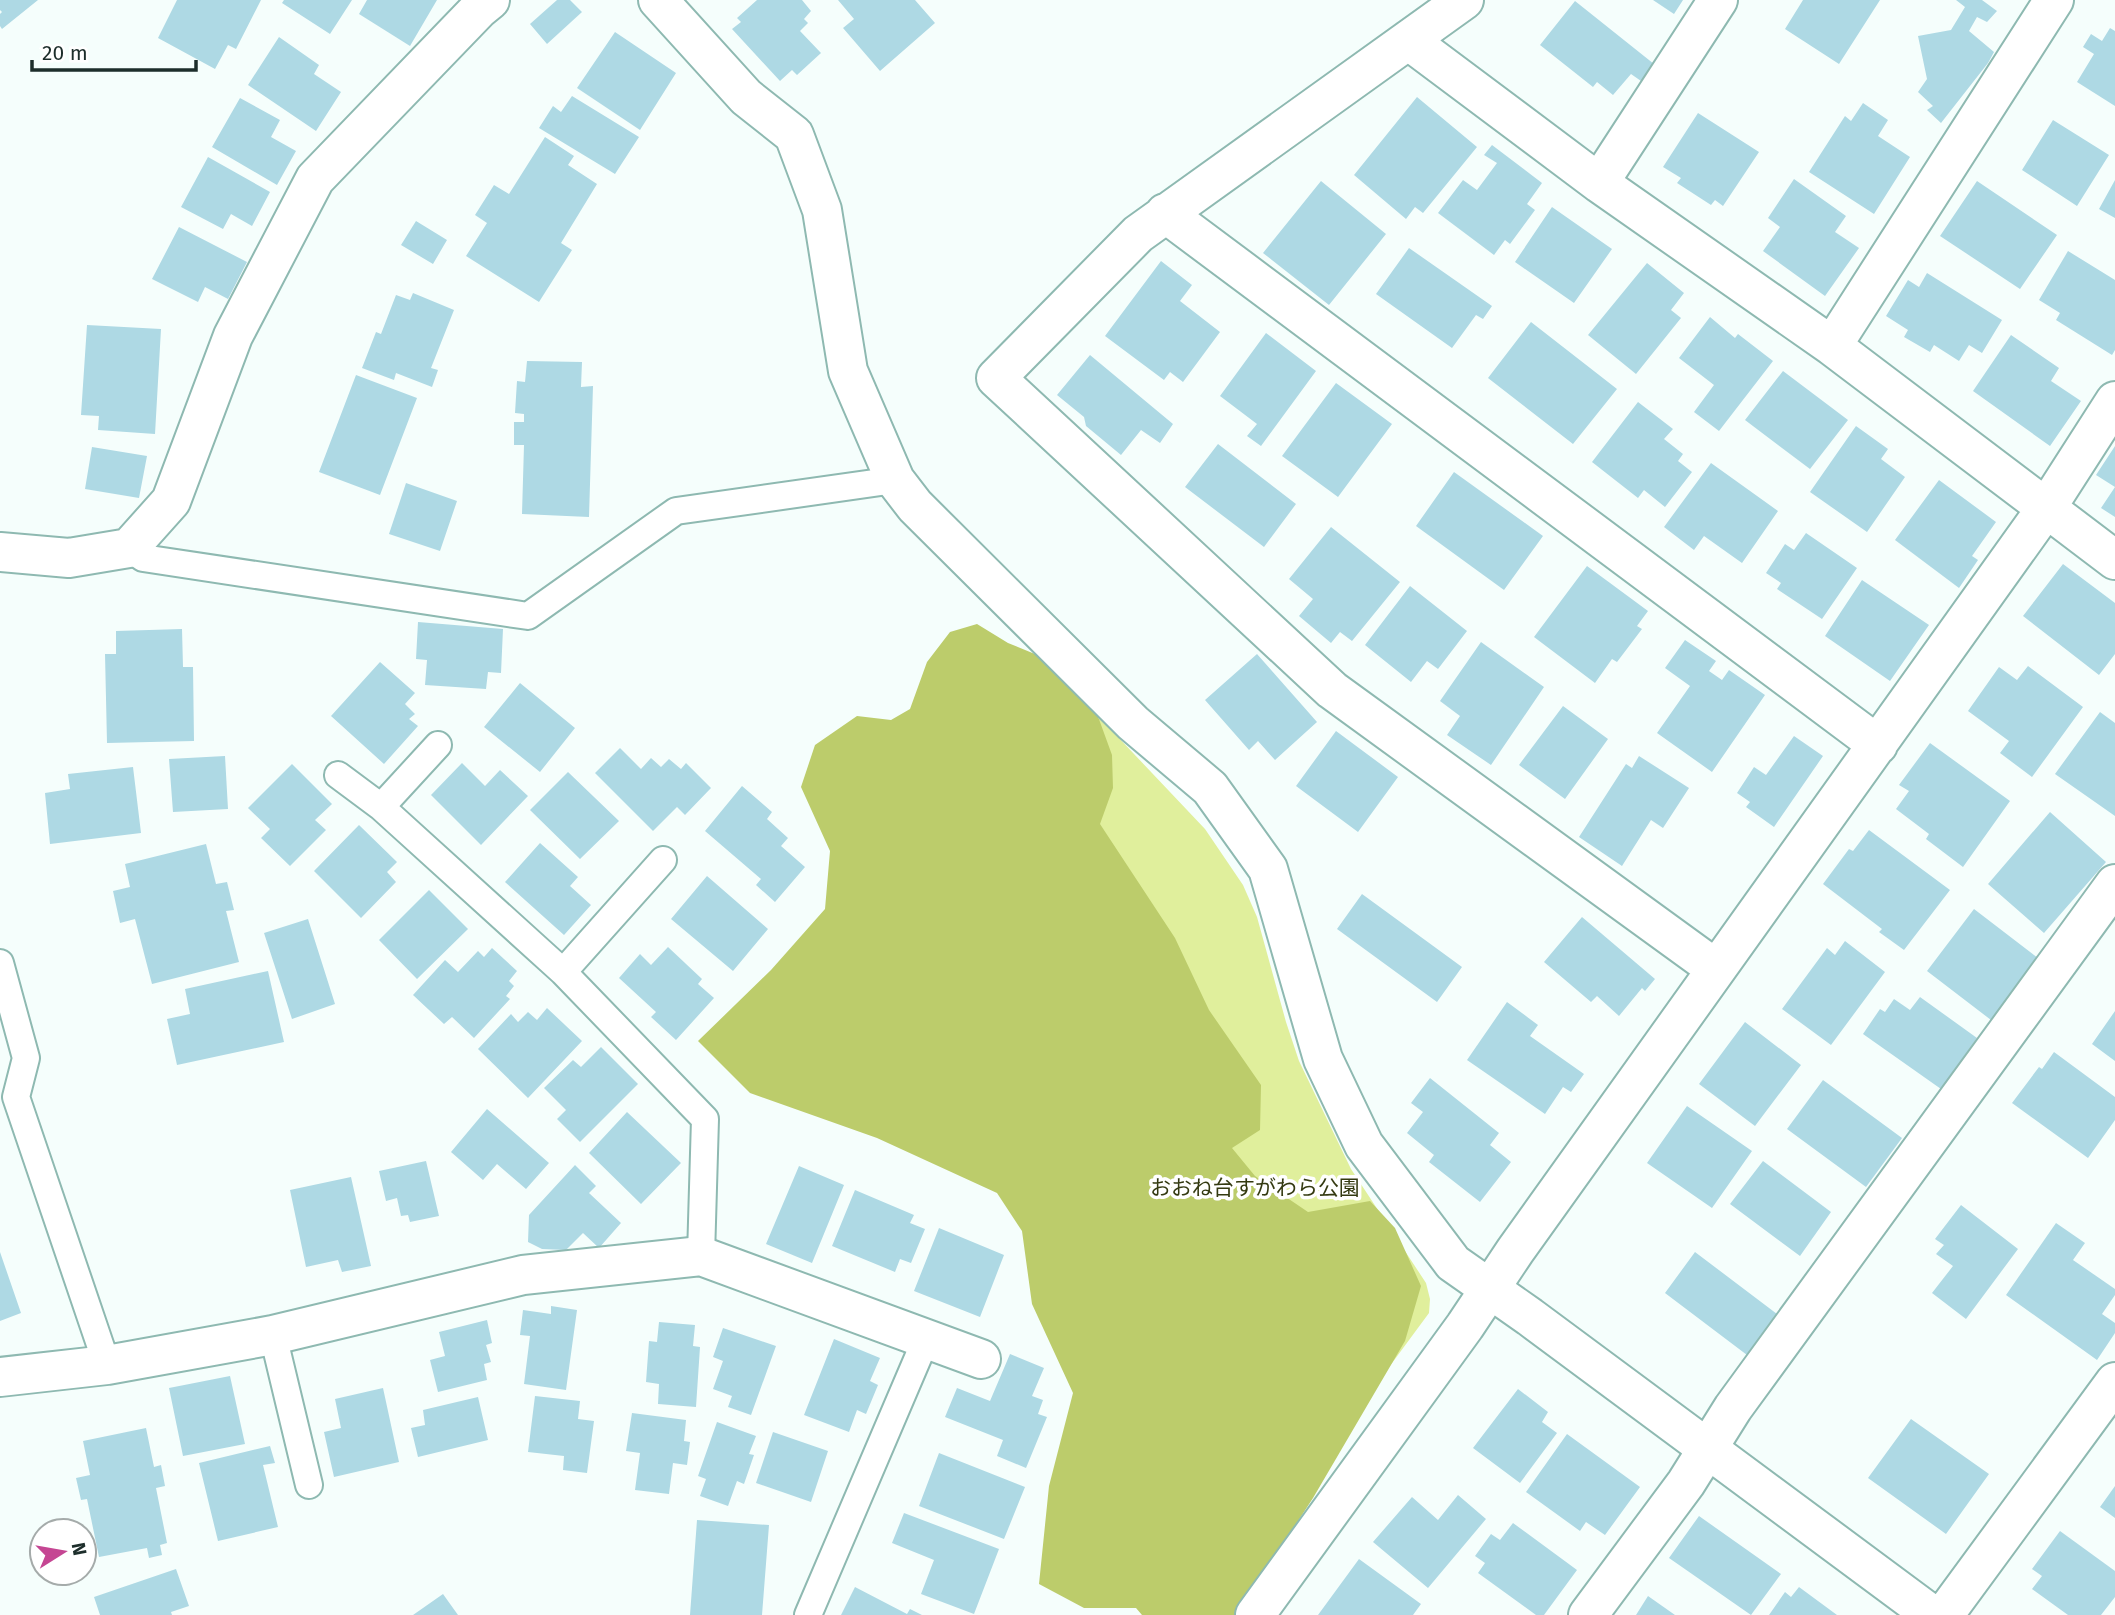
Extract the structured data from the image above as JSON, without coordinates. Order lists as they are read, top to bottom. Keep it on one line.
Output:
{"parks":["おおね台すがわら公園"],"scale_bar":"20 m","north":"right"}
